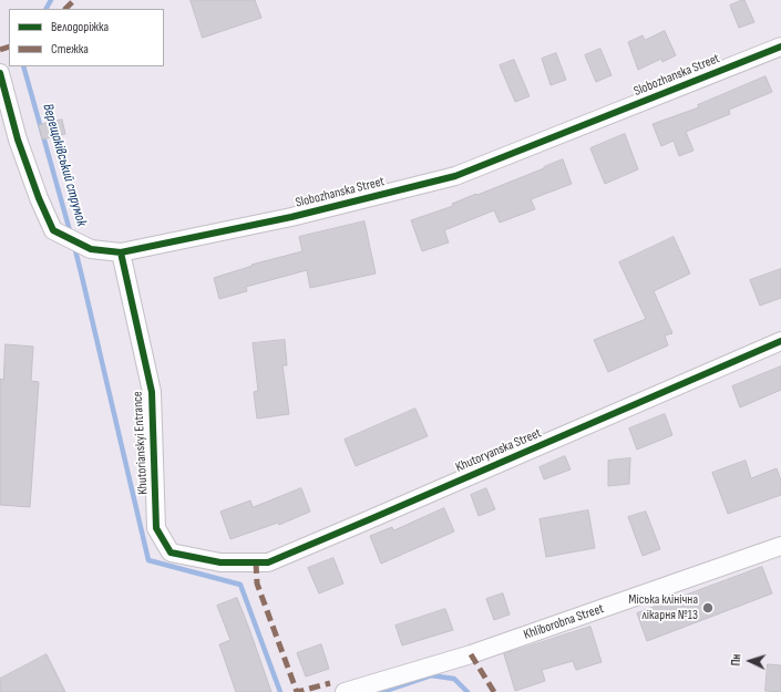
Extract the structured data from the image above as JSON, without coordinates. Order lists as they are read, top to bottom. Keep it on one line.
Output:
{"streets":{"street":["Slobozhanska Street","Khutorianskyi Entrance","Khutoryanska Street","Khliborobna Street"]},"crossings":[["Slobozhanska Street","Khutorianskyi Entrance"],["Khutorianskyi Entrance","Khutoryanska Street"]],"water":["Верещаківський струмок"],"places":["Міська клінічна лікарня №13"],"legend":["Велодоріжка","Стежка"],"north":"left"}
